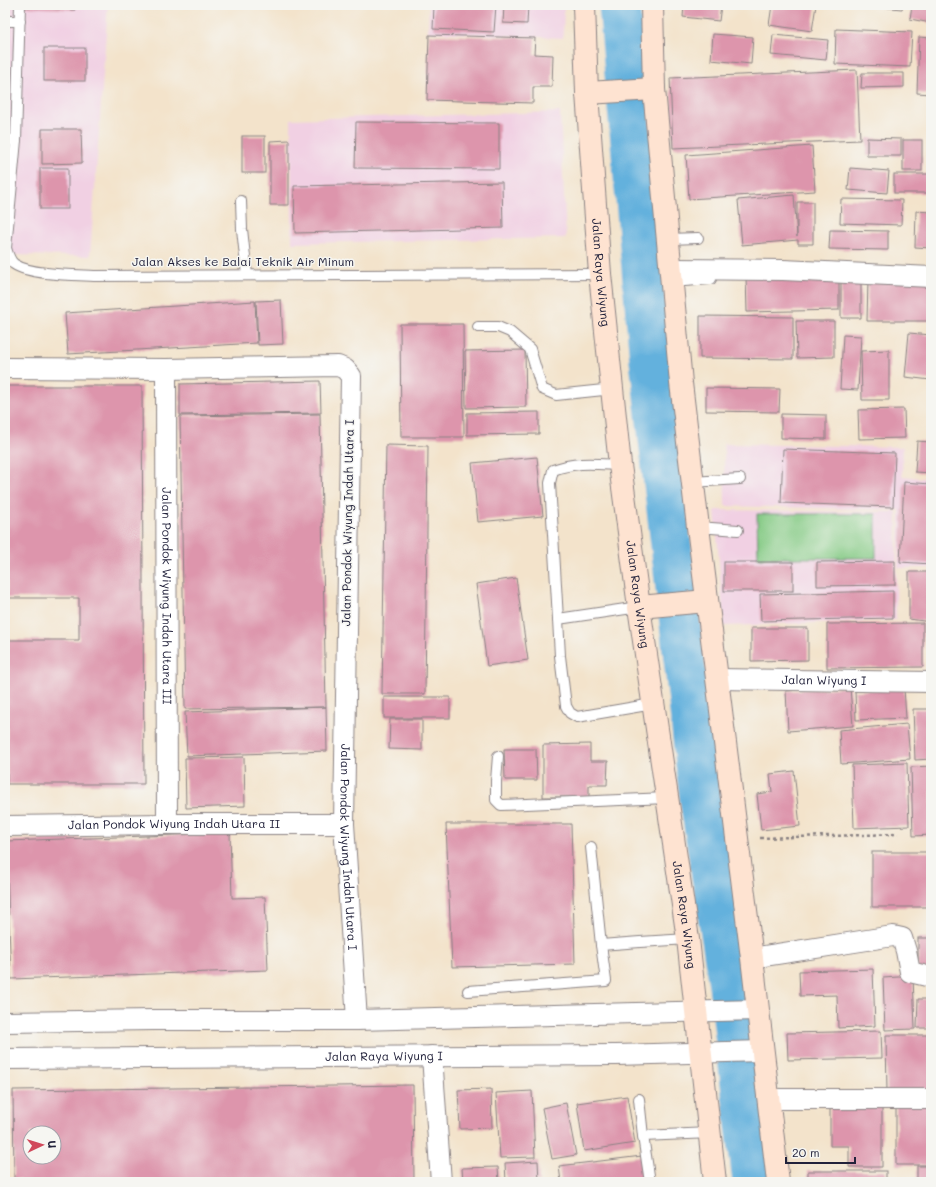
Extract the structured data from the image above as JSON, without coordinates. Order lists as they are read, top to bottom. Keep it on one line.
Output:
{"streets":{"main road":["Jalan Raya Wiyung"],"street":["Jalan Pondok Wiyung Indah Utara I","Jalan Pondok Wiyung Indah Utara III","Jalan Wiyung I","Jalan Pondok Wiyung Indah Utara II","Jalan Raya Wiyung I"],"lane":["Jalan Akses ke Balai Teknik Air Minum"]},"crossings":[["Jalan Akses ke Balai Teknik Air Minum","Jalan Raya Wiyung"],["Jalan Raya Wiyung","Jalan Raya Wiyung I"],["Jalan Pondok Wiyung Indah Utara I","Jalan Pondok Wiyung Indah Utara III"],["Jalan Pondok Wiyung Indah Utara I","Jalan Pondok Wiyung Indah Utara II"],["Jalan Pondok Wiyung Indah Utara III","Jalan Pondok Wiyung Indah Utara II"]],"scale_bar":"20 m","north":"right"}
